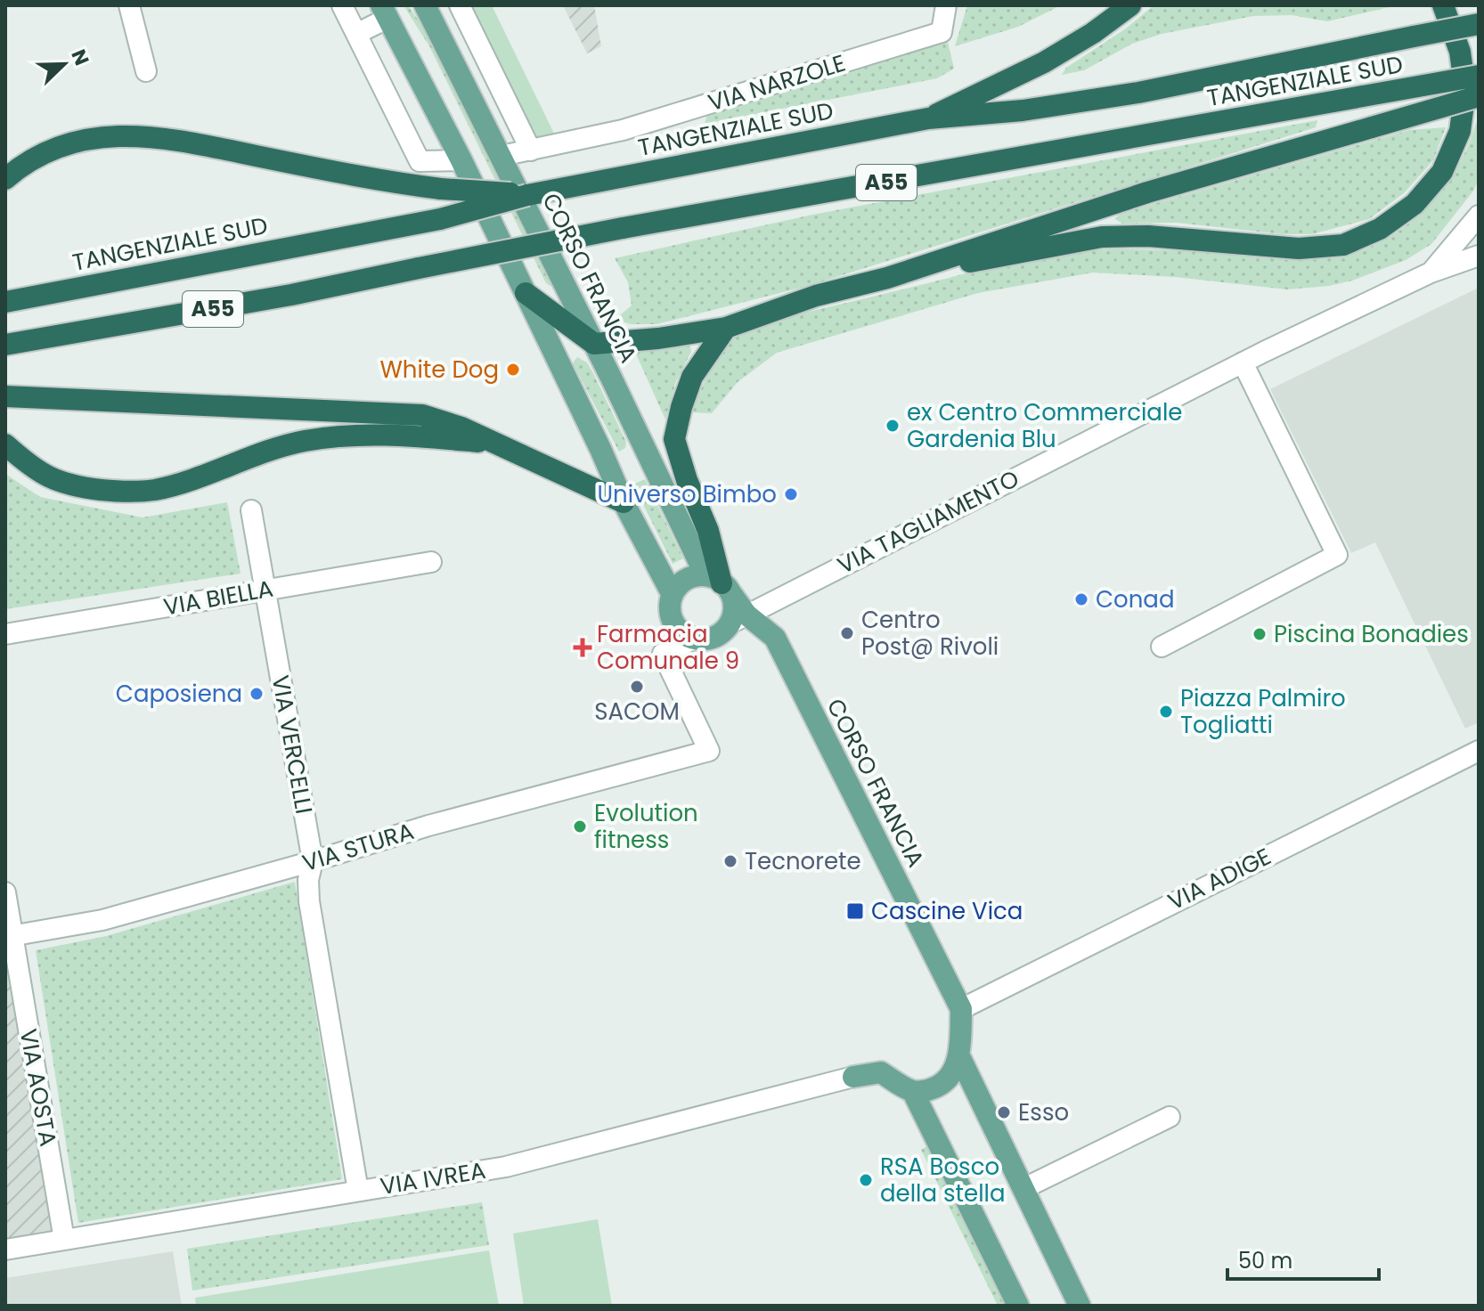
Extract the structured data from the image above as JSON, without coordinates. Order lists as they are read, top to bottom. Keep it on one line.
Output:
{"streets":{"highway":["TANGENZIALE SUD","A55"],"main road":["CORSO FRANCIA"],"street":["VIA NARZOLE","VIA TAGLIAMENTO","VIA BIELLA","VIA VERCELLI","VIA STURA","VIA ADIGE","VIA AOSTA","VIA IVREA"]},"crossings":[["VIA NARZOLE","CORSO FRANCIA"],["CORSO FRANCIA","VIA TAGLIAMENTO"],["CORSO FRANCIA","VIA STURA"],["CORSO FRANCIA","VIA ADIGE"],["VIA TAGLIAMENTO","VIA STURA"],["VIA BIELLA","VIA VERCELLI"],["VIA VERCELLI","VIA STURA"],["VIA VERCELLI","VIA IVREA"],["VIA STURA","VIA AOSTA"],["VIA AOSTA","VIA IVREA"]],"places":{"other":["White Dog","ex Centro Commerciale Gardenia Blu","Universo Bimbo","Conad","Centro Post@ Rivoli","Piscina Bonadies","SACOM","Caposiena","Piazza Palmiro Togliatti","Evolution fitness","Tecnorete","Esso","RSA Bosco della stella"],"health":["Farmacia Comunale 9"],"transit":["Cascine Vica"]},"scale_bar":"50 m","north":"top right"}
